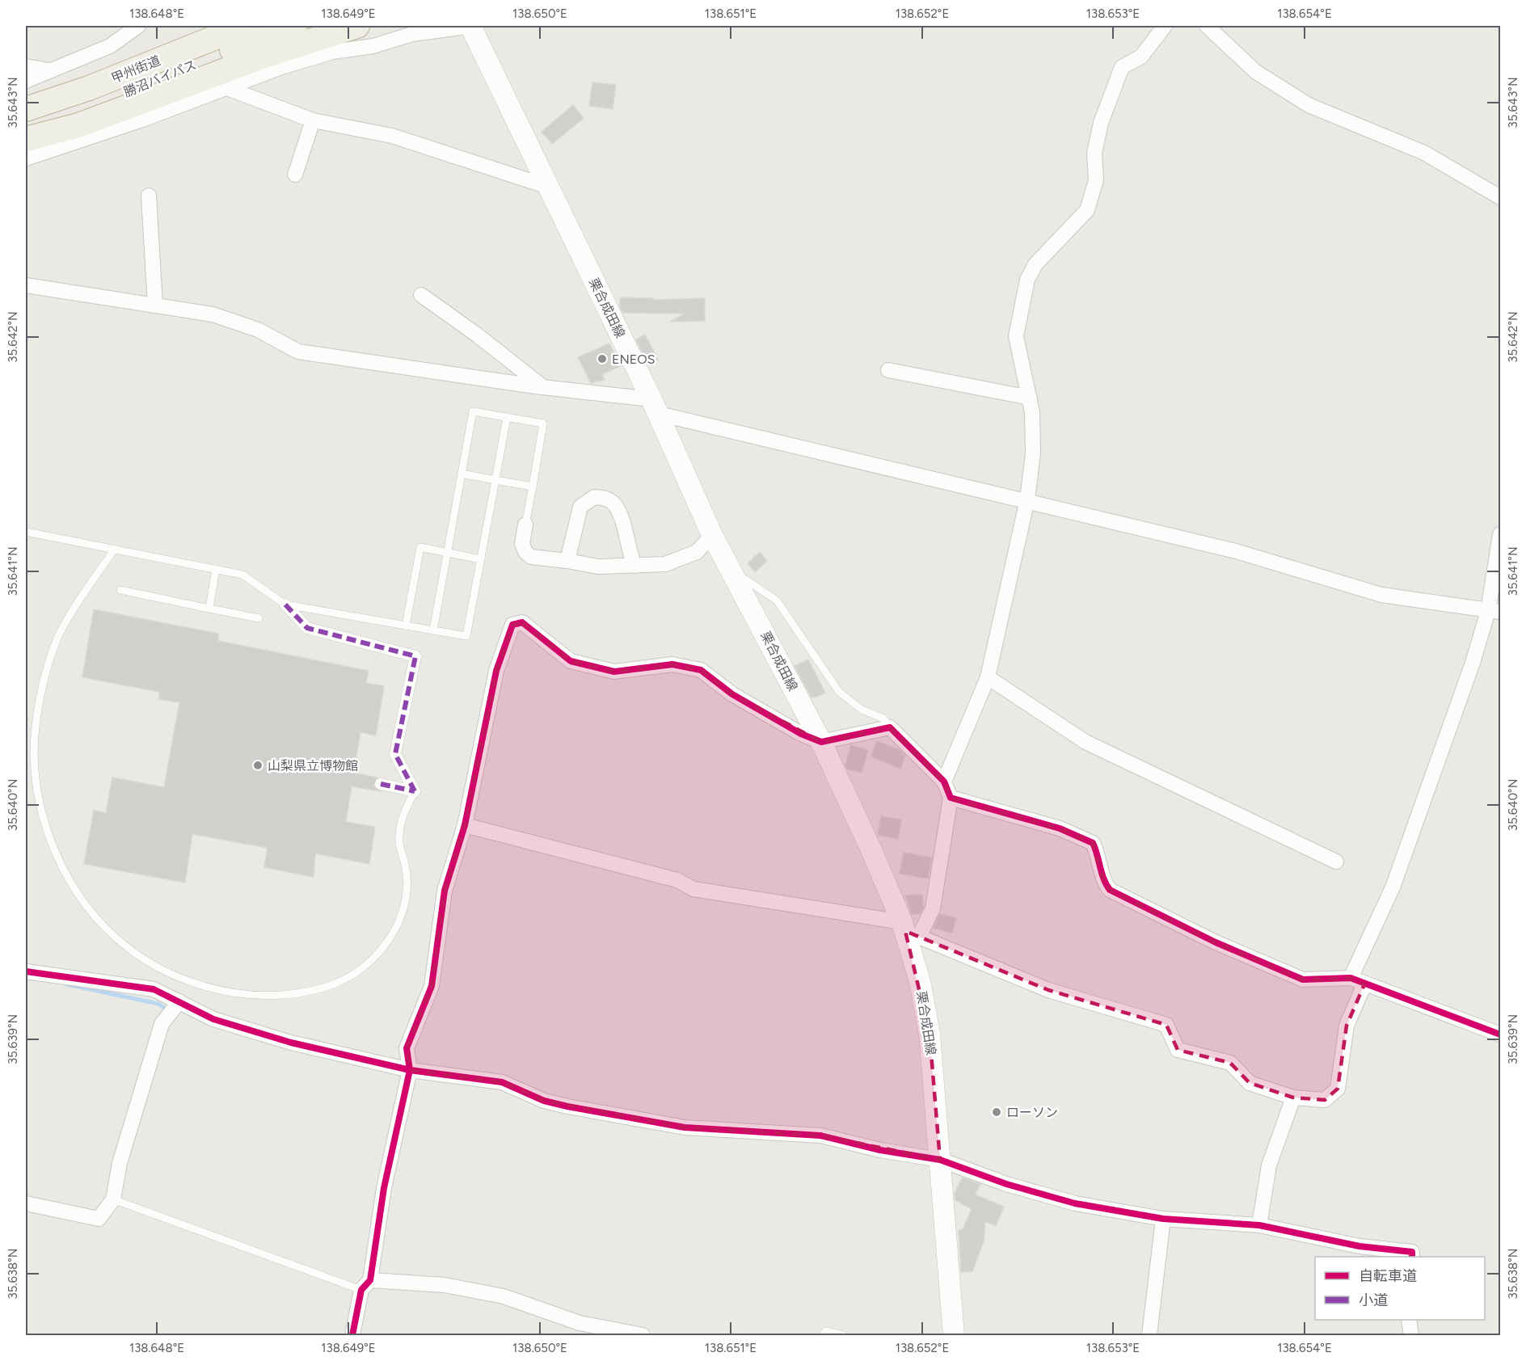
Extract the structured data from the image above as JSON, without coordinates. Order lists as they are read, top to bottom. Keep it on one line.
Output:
{"streets":{"highway":["甲州街道","勝沼バイパス"],"main road":["栗合成田線"]},"places":["ENEOS","山梨県立博物館","ローソン"],"legend":["自転車道","小道"],"coordinates":["138.648°E","138.649°E","138.650°E","138.651°E","138.652°E","138.653°E","138.654°E","35.643°N","35.642°N","35.641°N","35.640°N","35.639°N","35.638°N"]}
